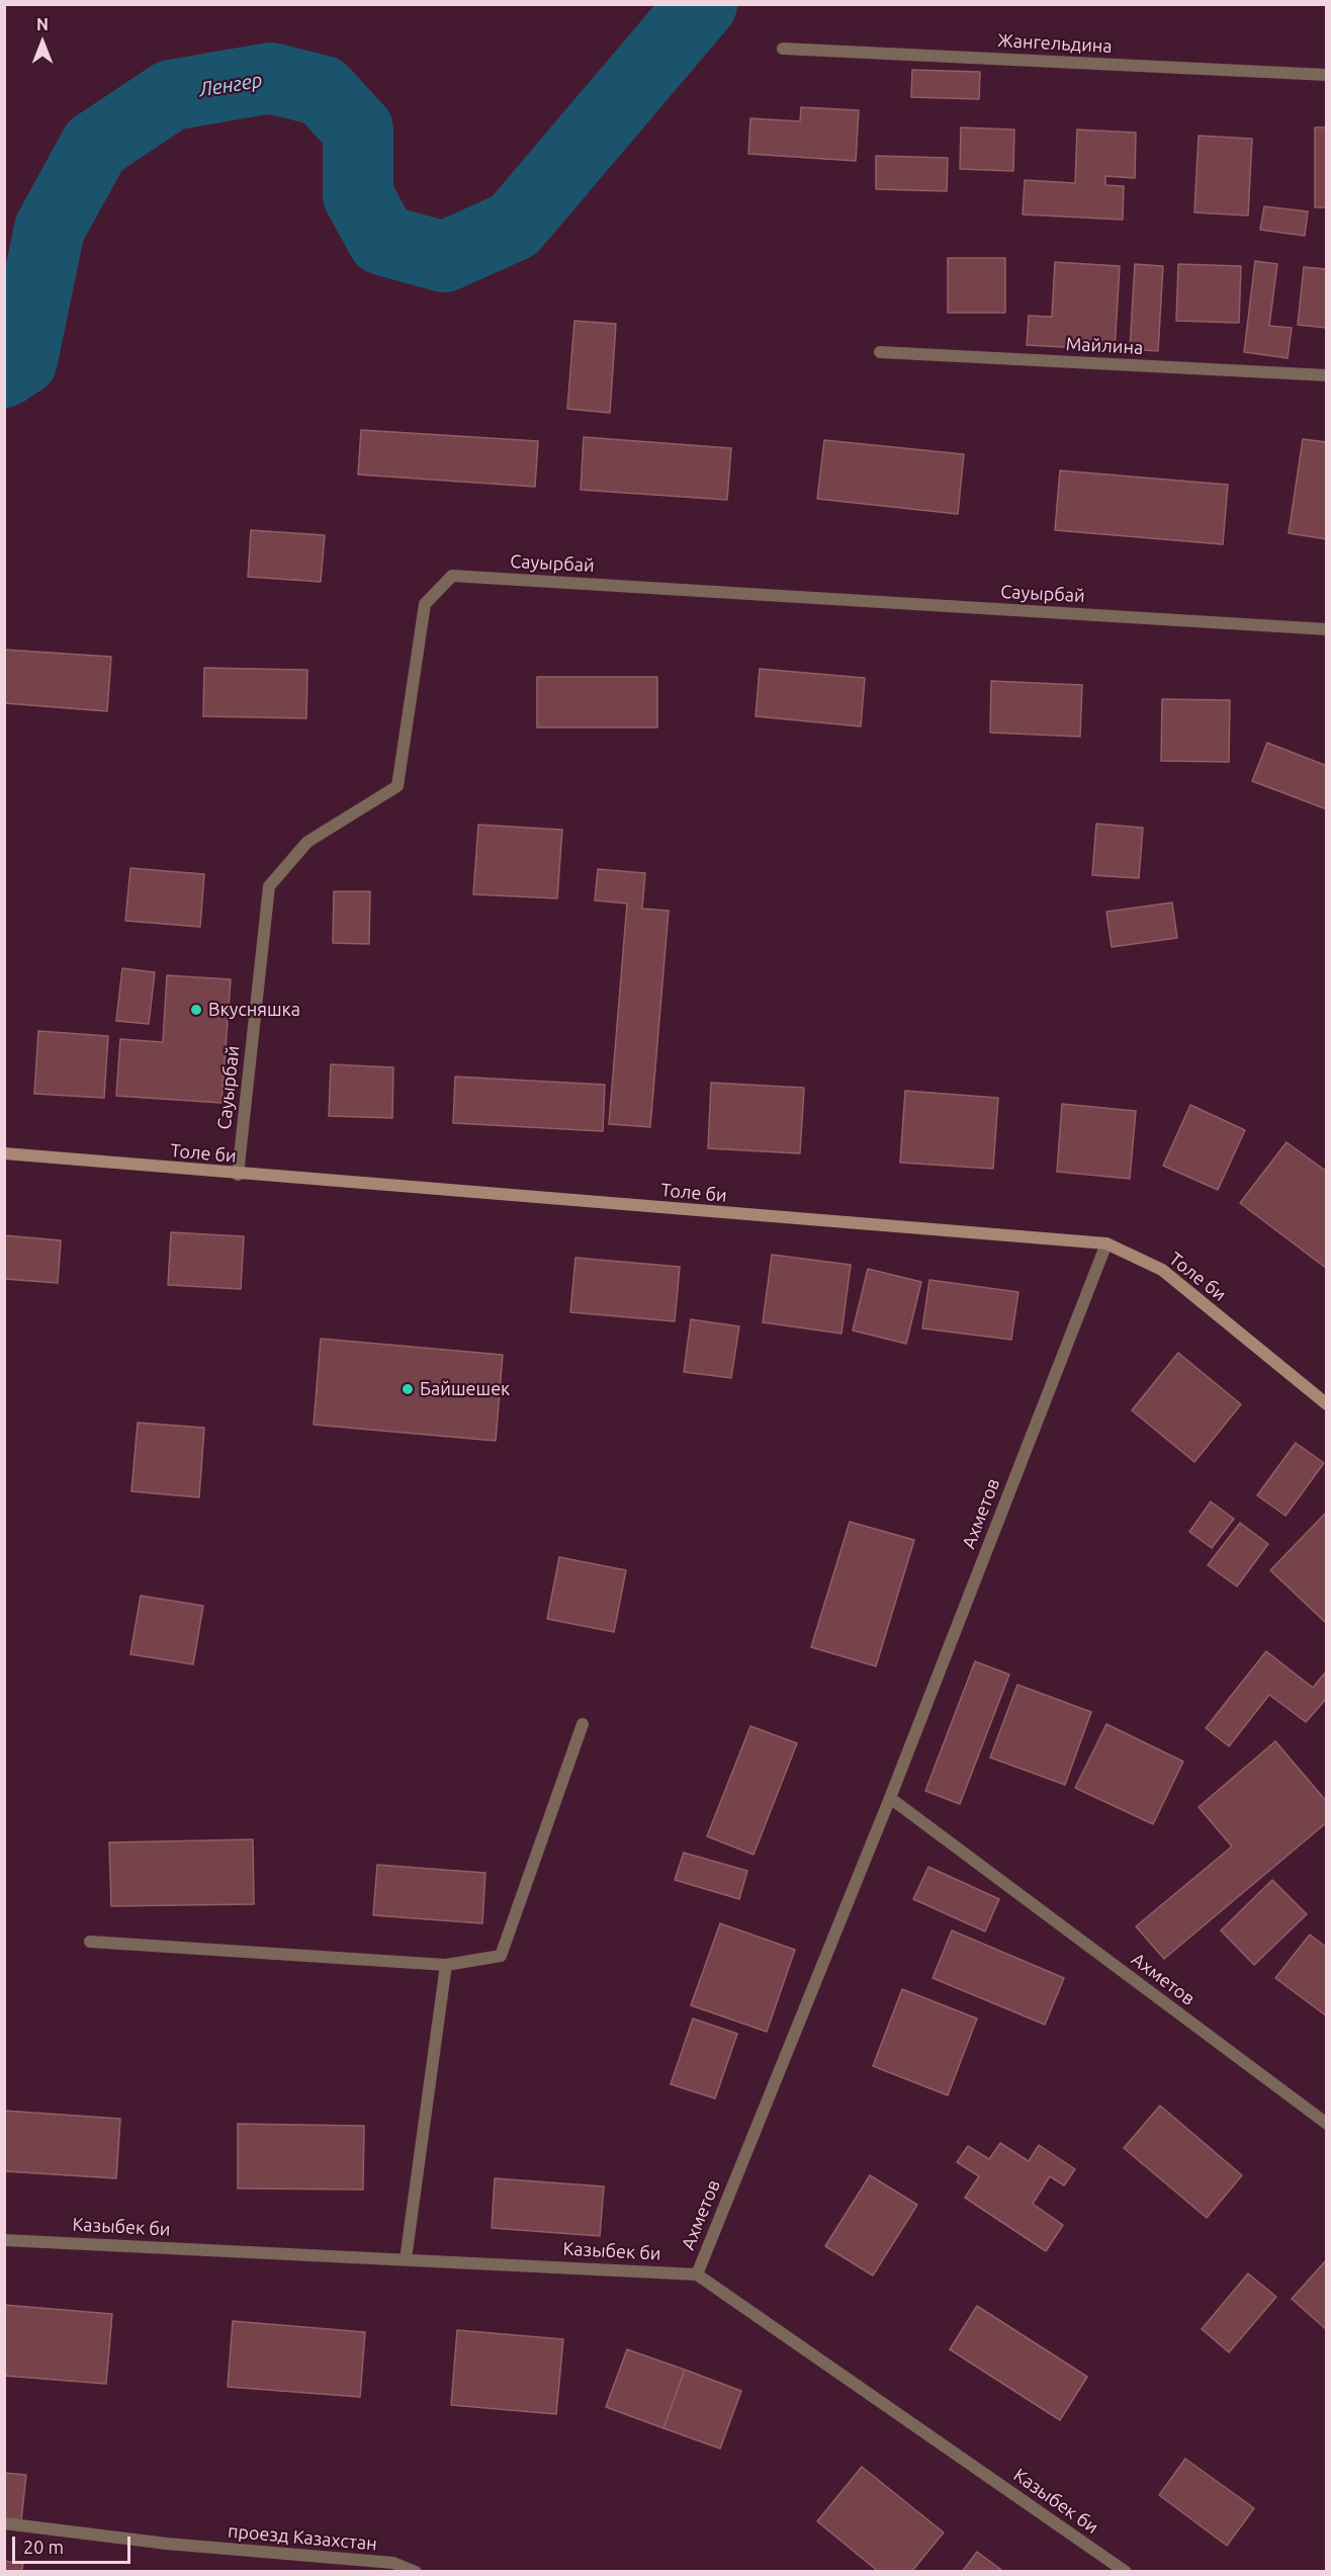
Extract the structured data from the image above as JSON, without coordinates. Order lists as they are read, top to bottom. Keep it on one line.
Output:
{"streets":{"main road":["Толе би"],"street":["Жангельдина","Майлина","Сауырбай","Ахметов","Казыбек би","проезд Казахстан"]},"crossings":[["Сауырбай","Толе би"],["Толе би","Ахметов"],["Ахметов","Казыбек би"]],"water":["Ленгер"],"places":["Вкусняшка","Байшешек"],"scale_bar":"20 m","north":"top"}
